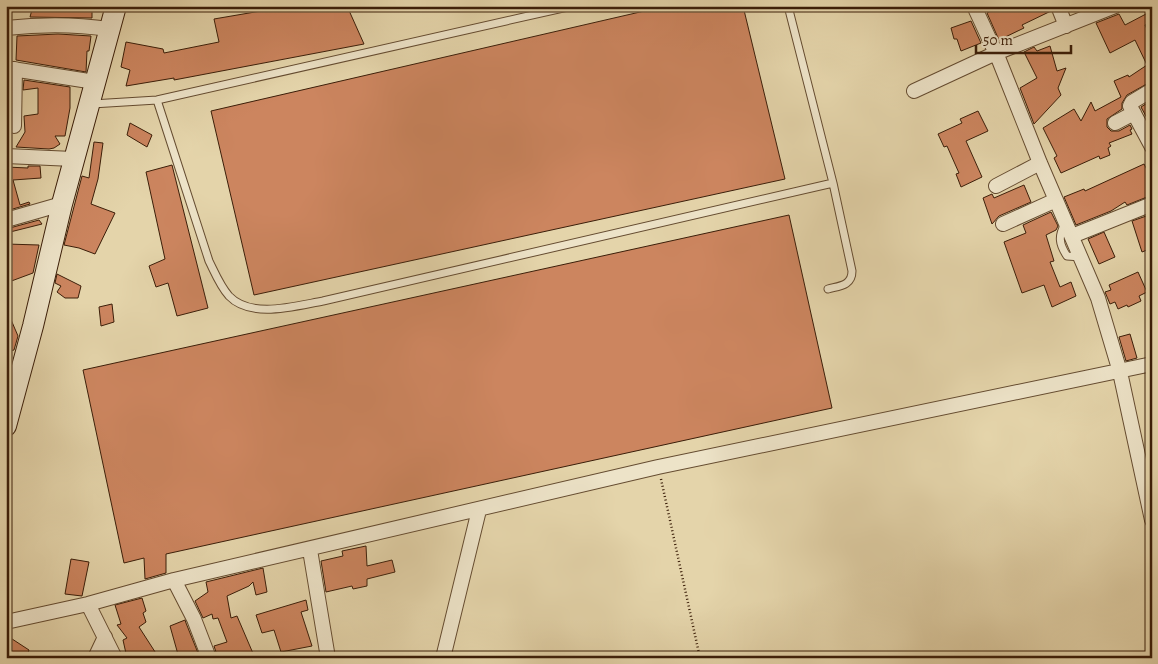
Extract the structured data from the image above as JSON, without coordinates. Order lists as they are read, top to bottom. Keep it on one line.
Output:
{"scale_bar":"50 m"}
